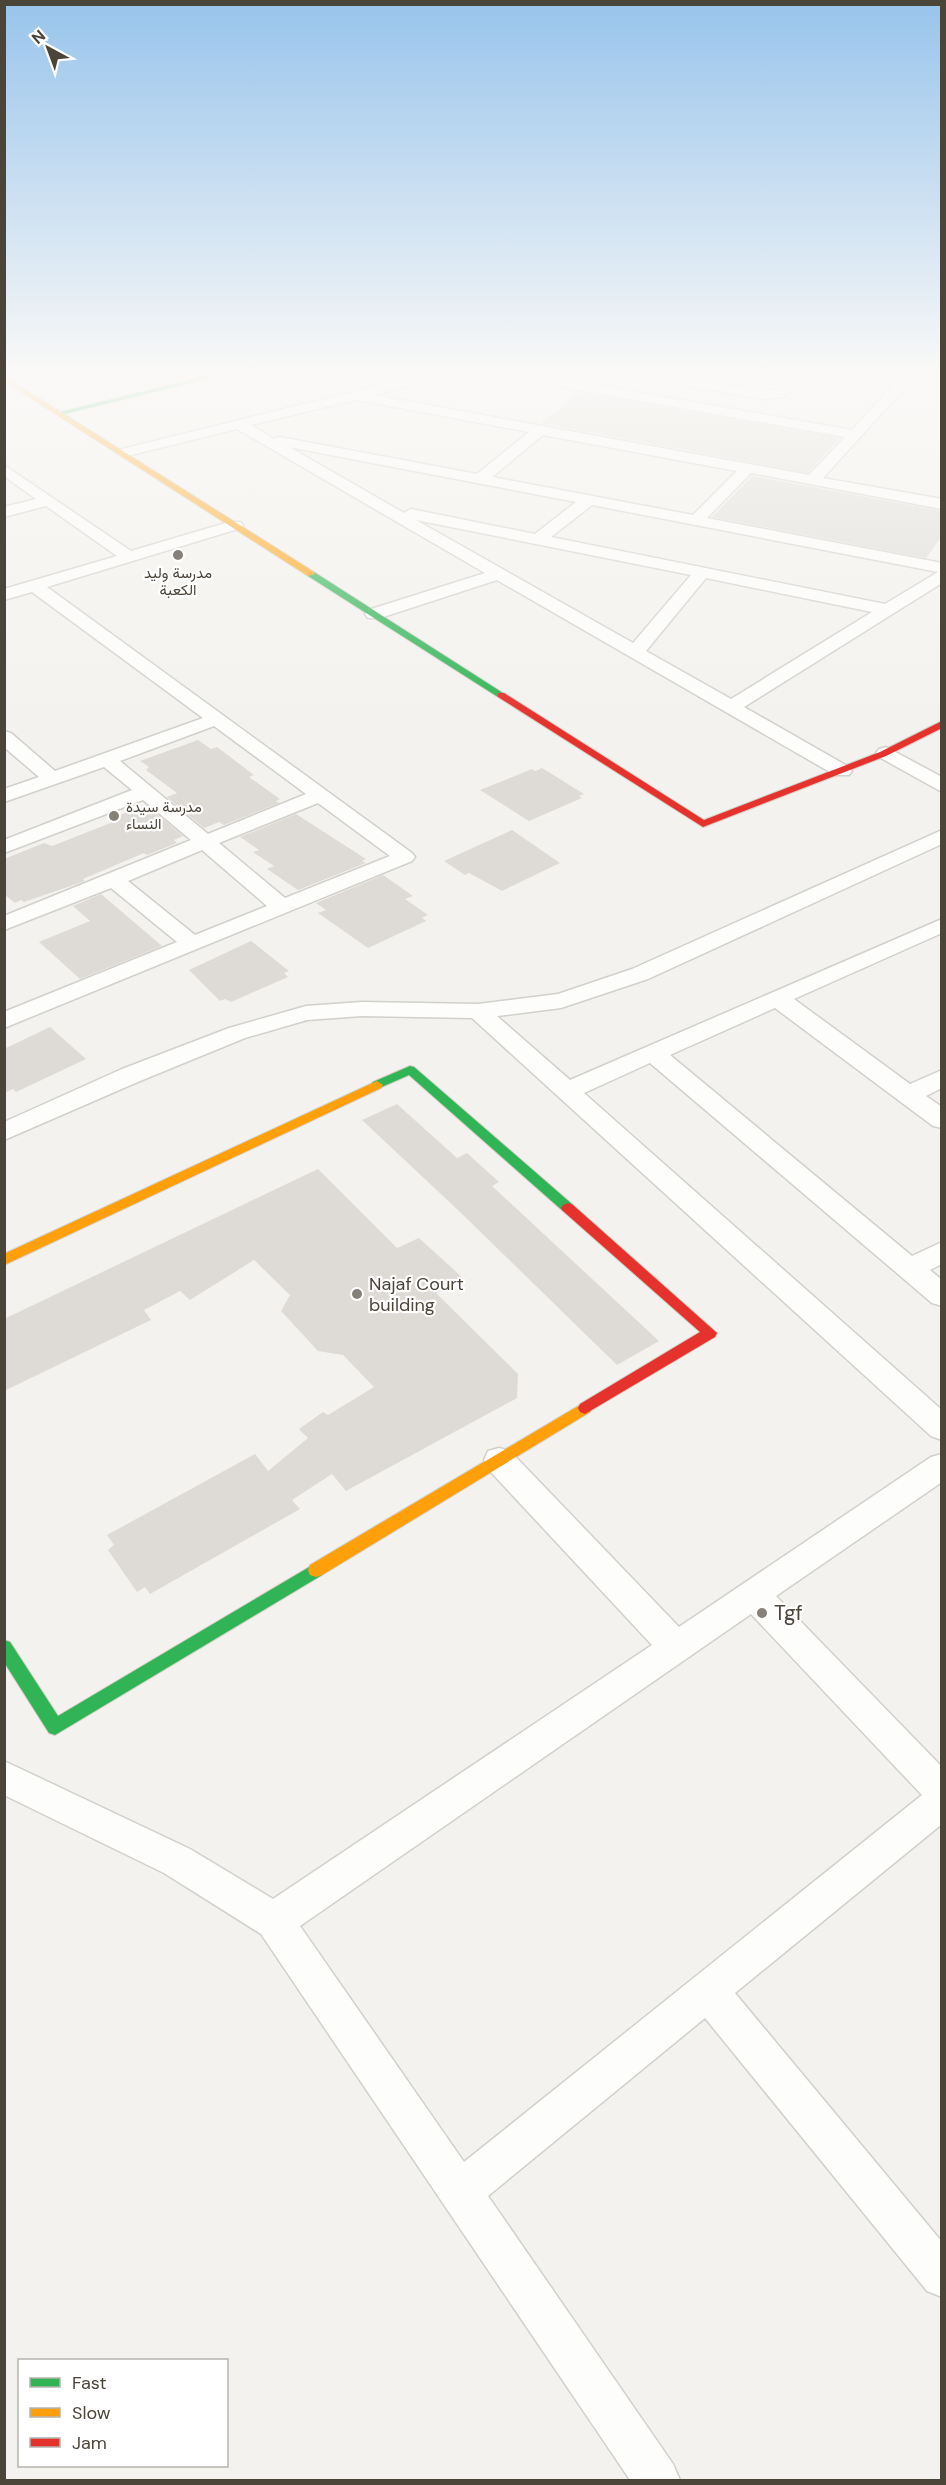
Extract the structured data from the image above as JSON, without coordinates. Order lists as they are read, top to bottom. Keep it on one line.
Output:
{"places":["مدرسة وليد الكعبة","مدرسة سيدة النساء","Najaf Court building","Tgf"],"legend":["Fast","Slow","Jam"],"north":"top left"}
